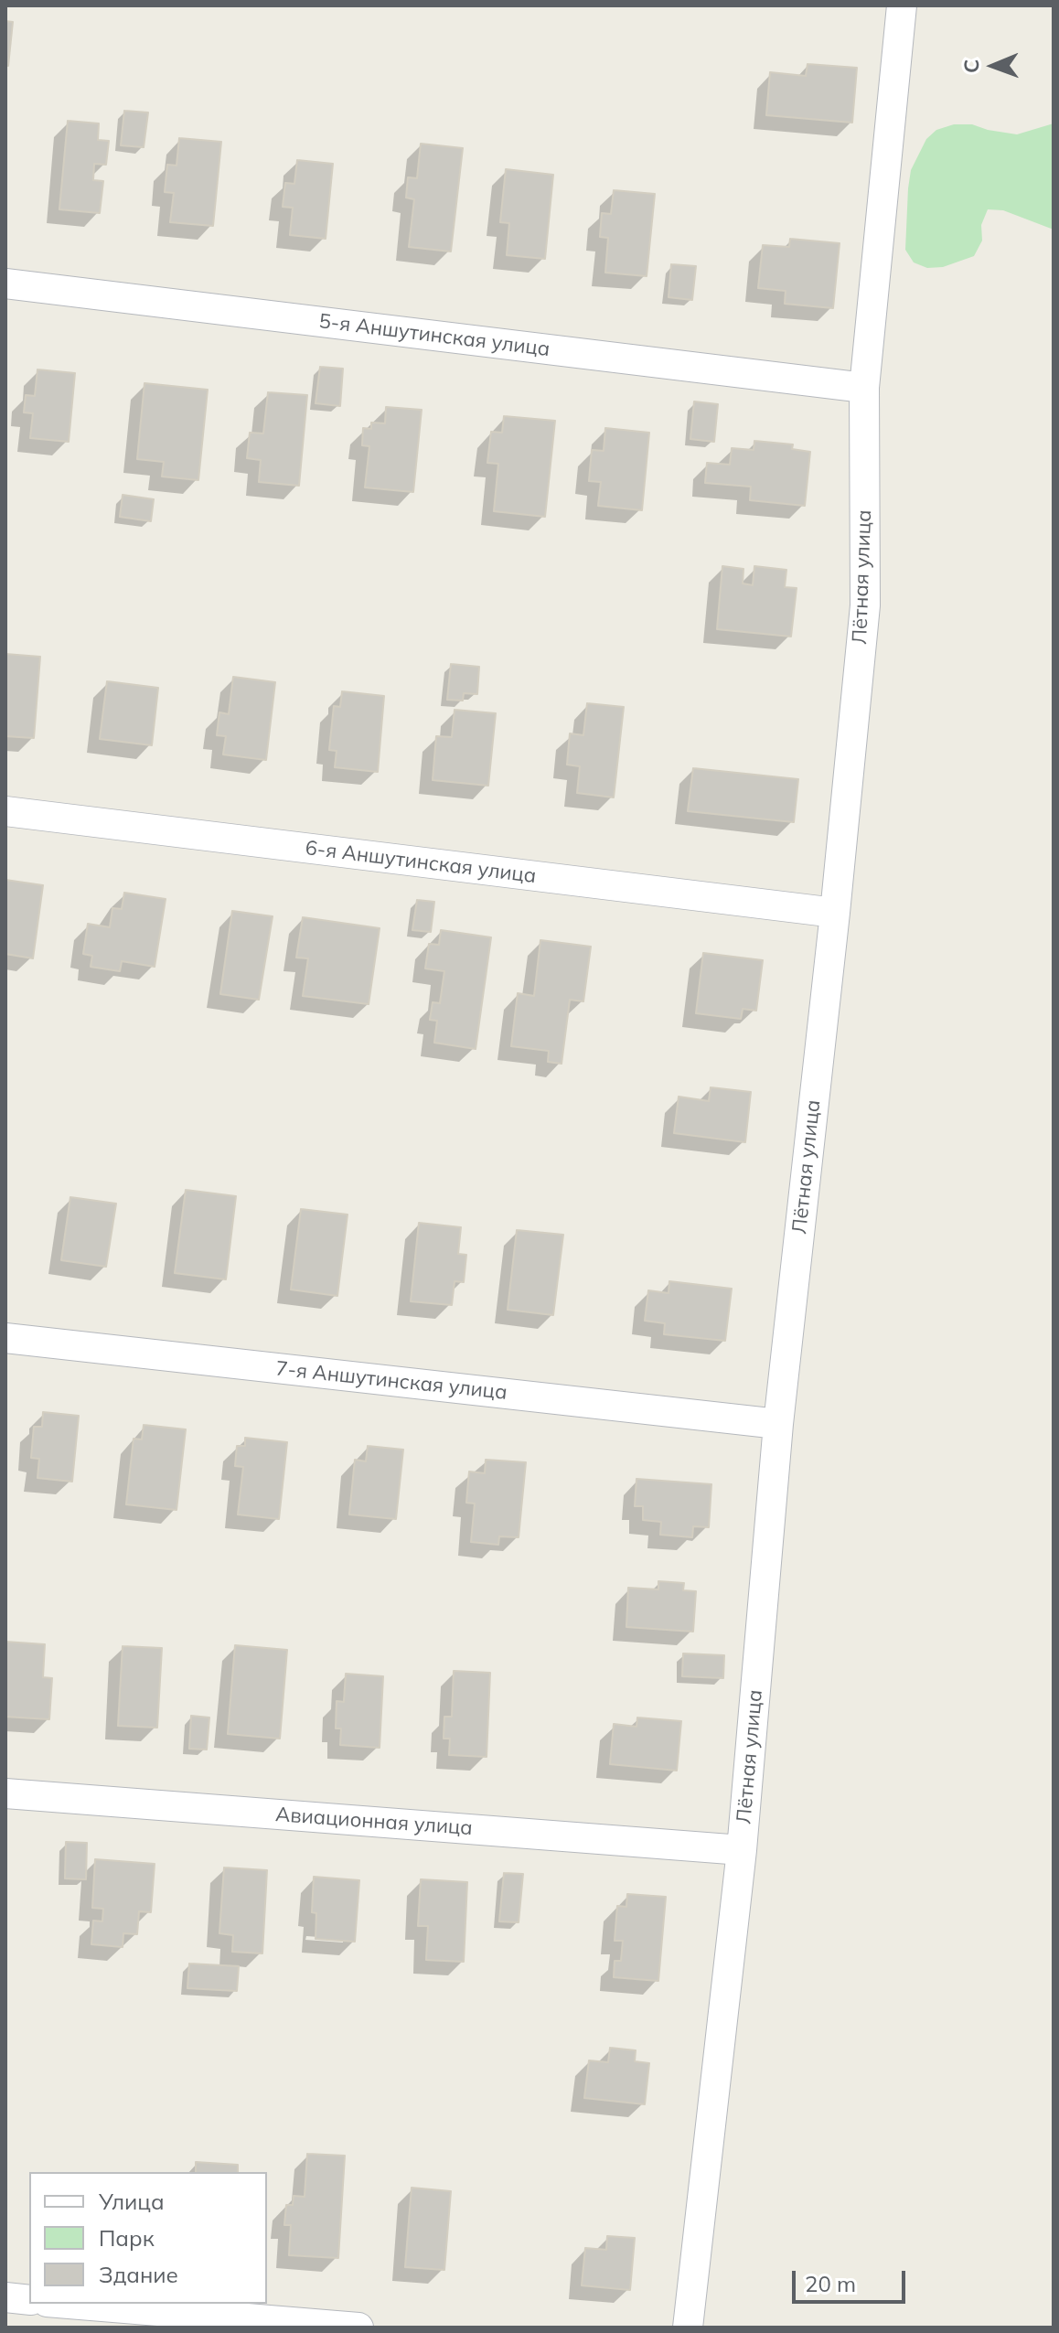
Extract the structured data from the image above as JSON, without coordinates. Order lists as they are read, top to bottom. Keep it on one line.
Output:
{"streets":{"street":["5-я Аншутинская улица","Лётная улица","6-я Аншутинская улица","7-я Аншутинская улица","Авиационная улица"]},"crossings":[["5-я Аншутинская улица","Лётная улица"],["Лётная улица","6-я Аншутинская улица"],["Лётная улица","7-я Аншутинская улица"],["Лётная улица","Авиационная улица"]],"legend":["Улица","Парк","Здание"],"scale_bar":"20 m","north":"left"}
